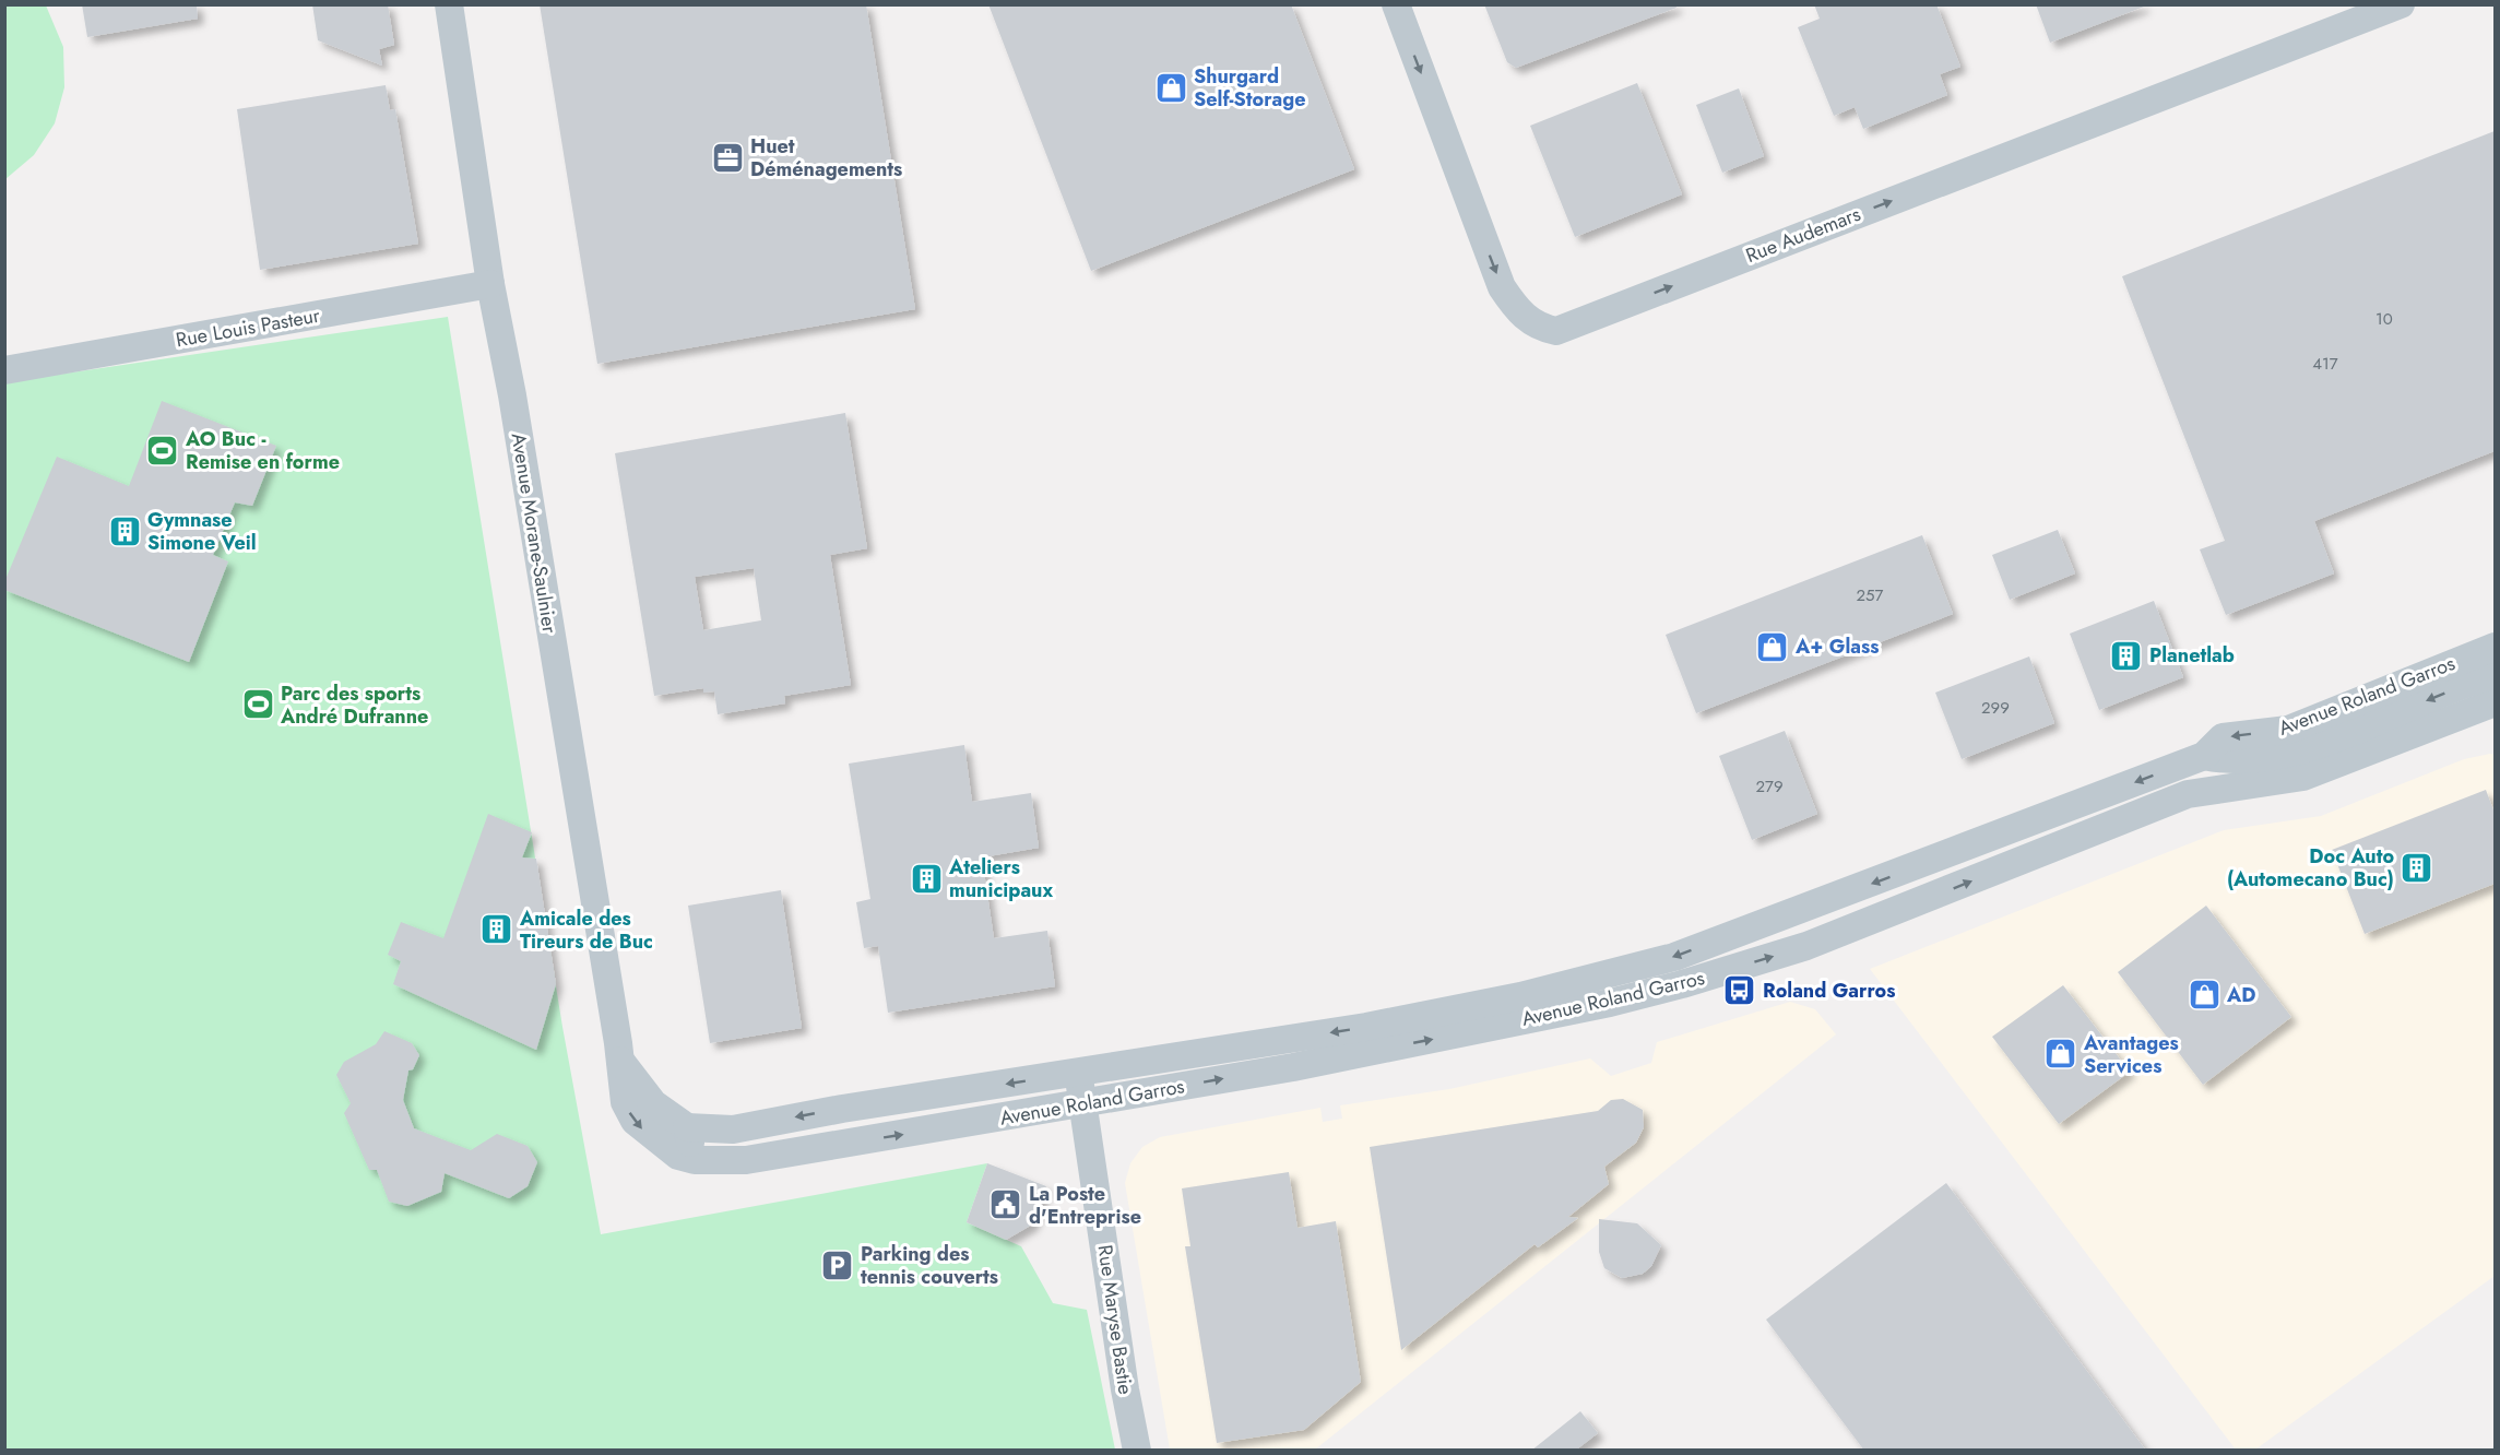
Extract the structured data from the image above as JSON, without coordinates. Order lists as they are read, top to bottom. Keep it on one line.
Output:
{"streets":{"street":["Rue Audemars","Rue Louis Pasteur","Avenue Morane-Saulnier","Avenue Roland Garros","Rue Maryse Bastie"]},"crossings":[["Rue Louis Pasteur","Avenue Morane-Saulnier"],["Avenue Morane-Saulnier","Avenue Roland Garros"],["Avenue Roland Garros","Rue Maryse Bastie"]],"places":{"shop":["Shurgard Self-Storage","A+ Glass","AD","Avantages Services"],"office":["Huet Déménagements"],"sports":["AO Buc - Remise en forme","Parc des sports André Dufranne"],"building":["Gymnase Simone Veil","Planetlab","Doc Auto (Automecano Buc)","Ateliers municipaux","Amicale des Tireurs de Buc"],"bus stop":["Roland Garros"],"public building":["La Poste d'Entreprise"],"parking":["Parking des tennis couverts"]},"house_numbers":["10","417","257","299","279"]}
